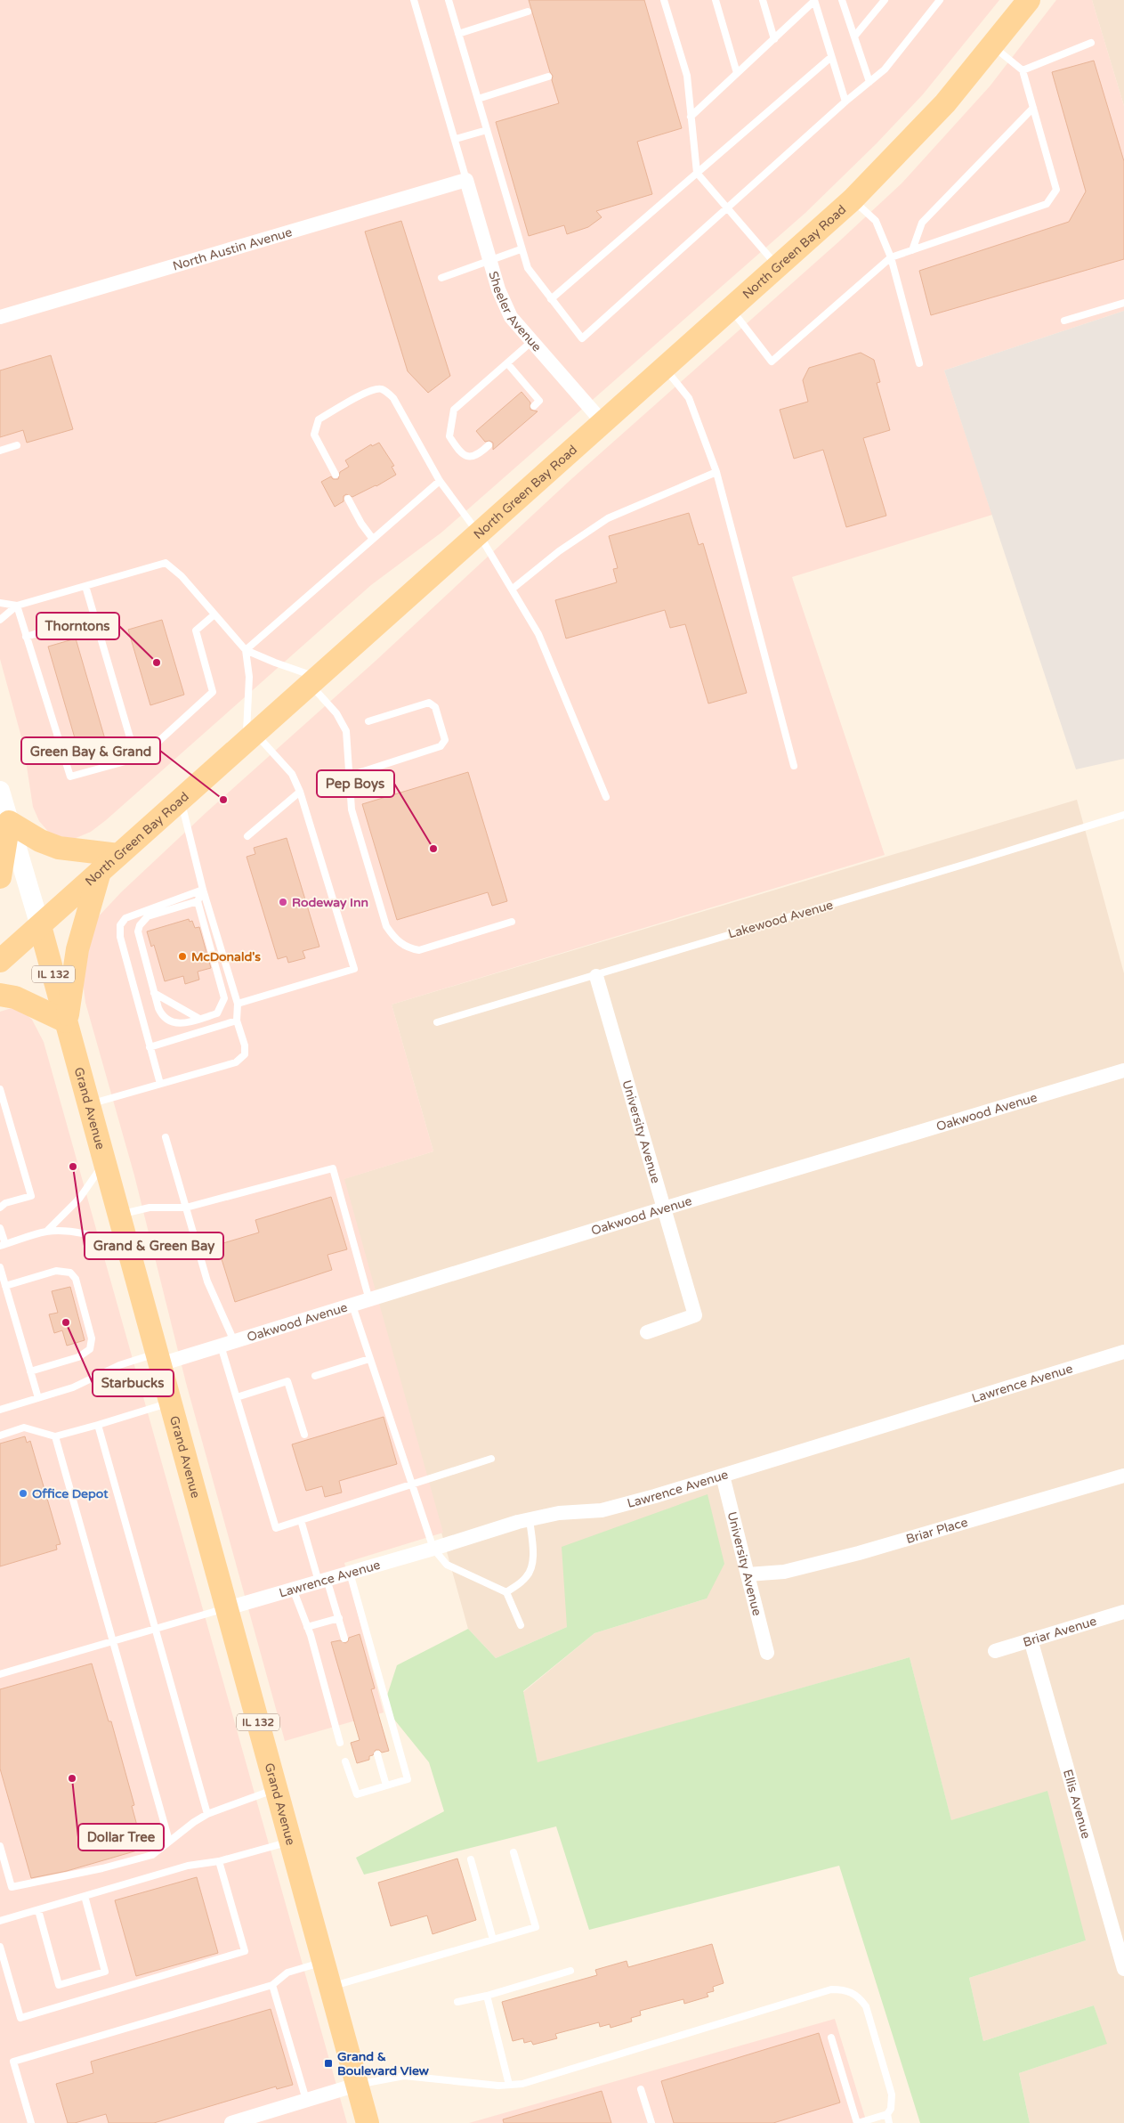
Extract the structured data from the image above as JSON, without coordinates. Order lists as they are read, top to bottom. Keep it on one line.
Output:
{"streets":{"main road":["North Green Bay Road","IL 132","Grand Avenue"],"street":["North Austin Avenue","Sheeler Avenue","Oakwood Avenue","University Avenue","Lawrence Avenue","Briar Place","Briar Avenue","Ellis Avenue"],"lane":["Lakewood Avenue"]},"crossings":[["North Austin Avenue","Sheeler Avenue"],["North Green Bay Road","Sheeler Avenue"],["North Green Bay Road","Grand Avenue"],["Lakewood Avenue","University Avenue"],["Grand Avenue","Oakwood Avenue"],["Grand Avenue","Lawrence Avenue"],["Oakwood Avenue","University Avenue"],["University Avenue","Lawrence Avenue"],["University Avenue","Briar Place"],["Briar Avenue","Ellis Avenue"]],"places":{"other":["Thorntons","Green Bay & Grand","Pep Boys","Rodeway Inn","McDonald's","Grand & Green Bay","Starbucks","Office Depot","Dollar Tree"],"transit":["Grand & Boulevard View"]}}
